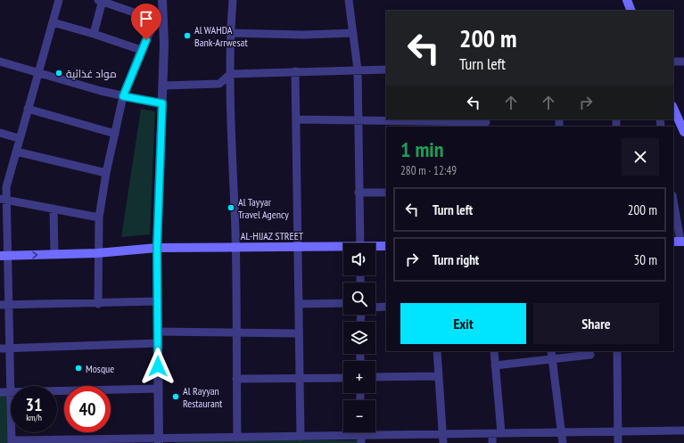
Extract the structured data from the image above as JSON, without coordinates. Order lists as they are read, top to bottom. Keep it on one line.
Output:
{"streets":{"main road":["AL-HIJAZ STREET"]},"places":["Al WAHDA Bank-Arrwesat","مواد غذائية","Al Tayyar Travel Agency","Mosque","Al Rayyan Restaurant"],"page":{"turn":["200 m","Turn left"],"heading":["1 min","280 m · 12:49"],"list":[{"name":"Turn left","value":"200 m"},{"name":"Turn right","value":"30 m"}],"map_buttons":["+","−"],"buttons":["Exit","Share"],"speed":"31 km/h","limit":"40"}}
